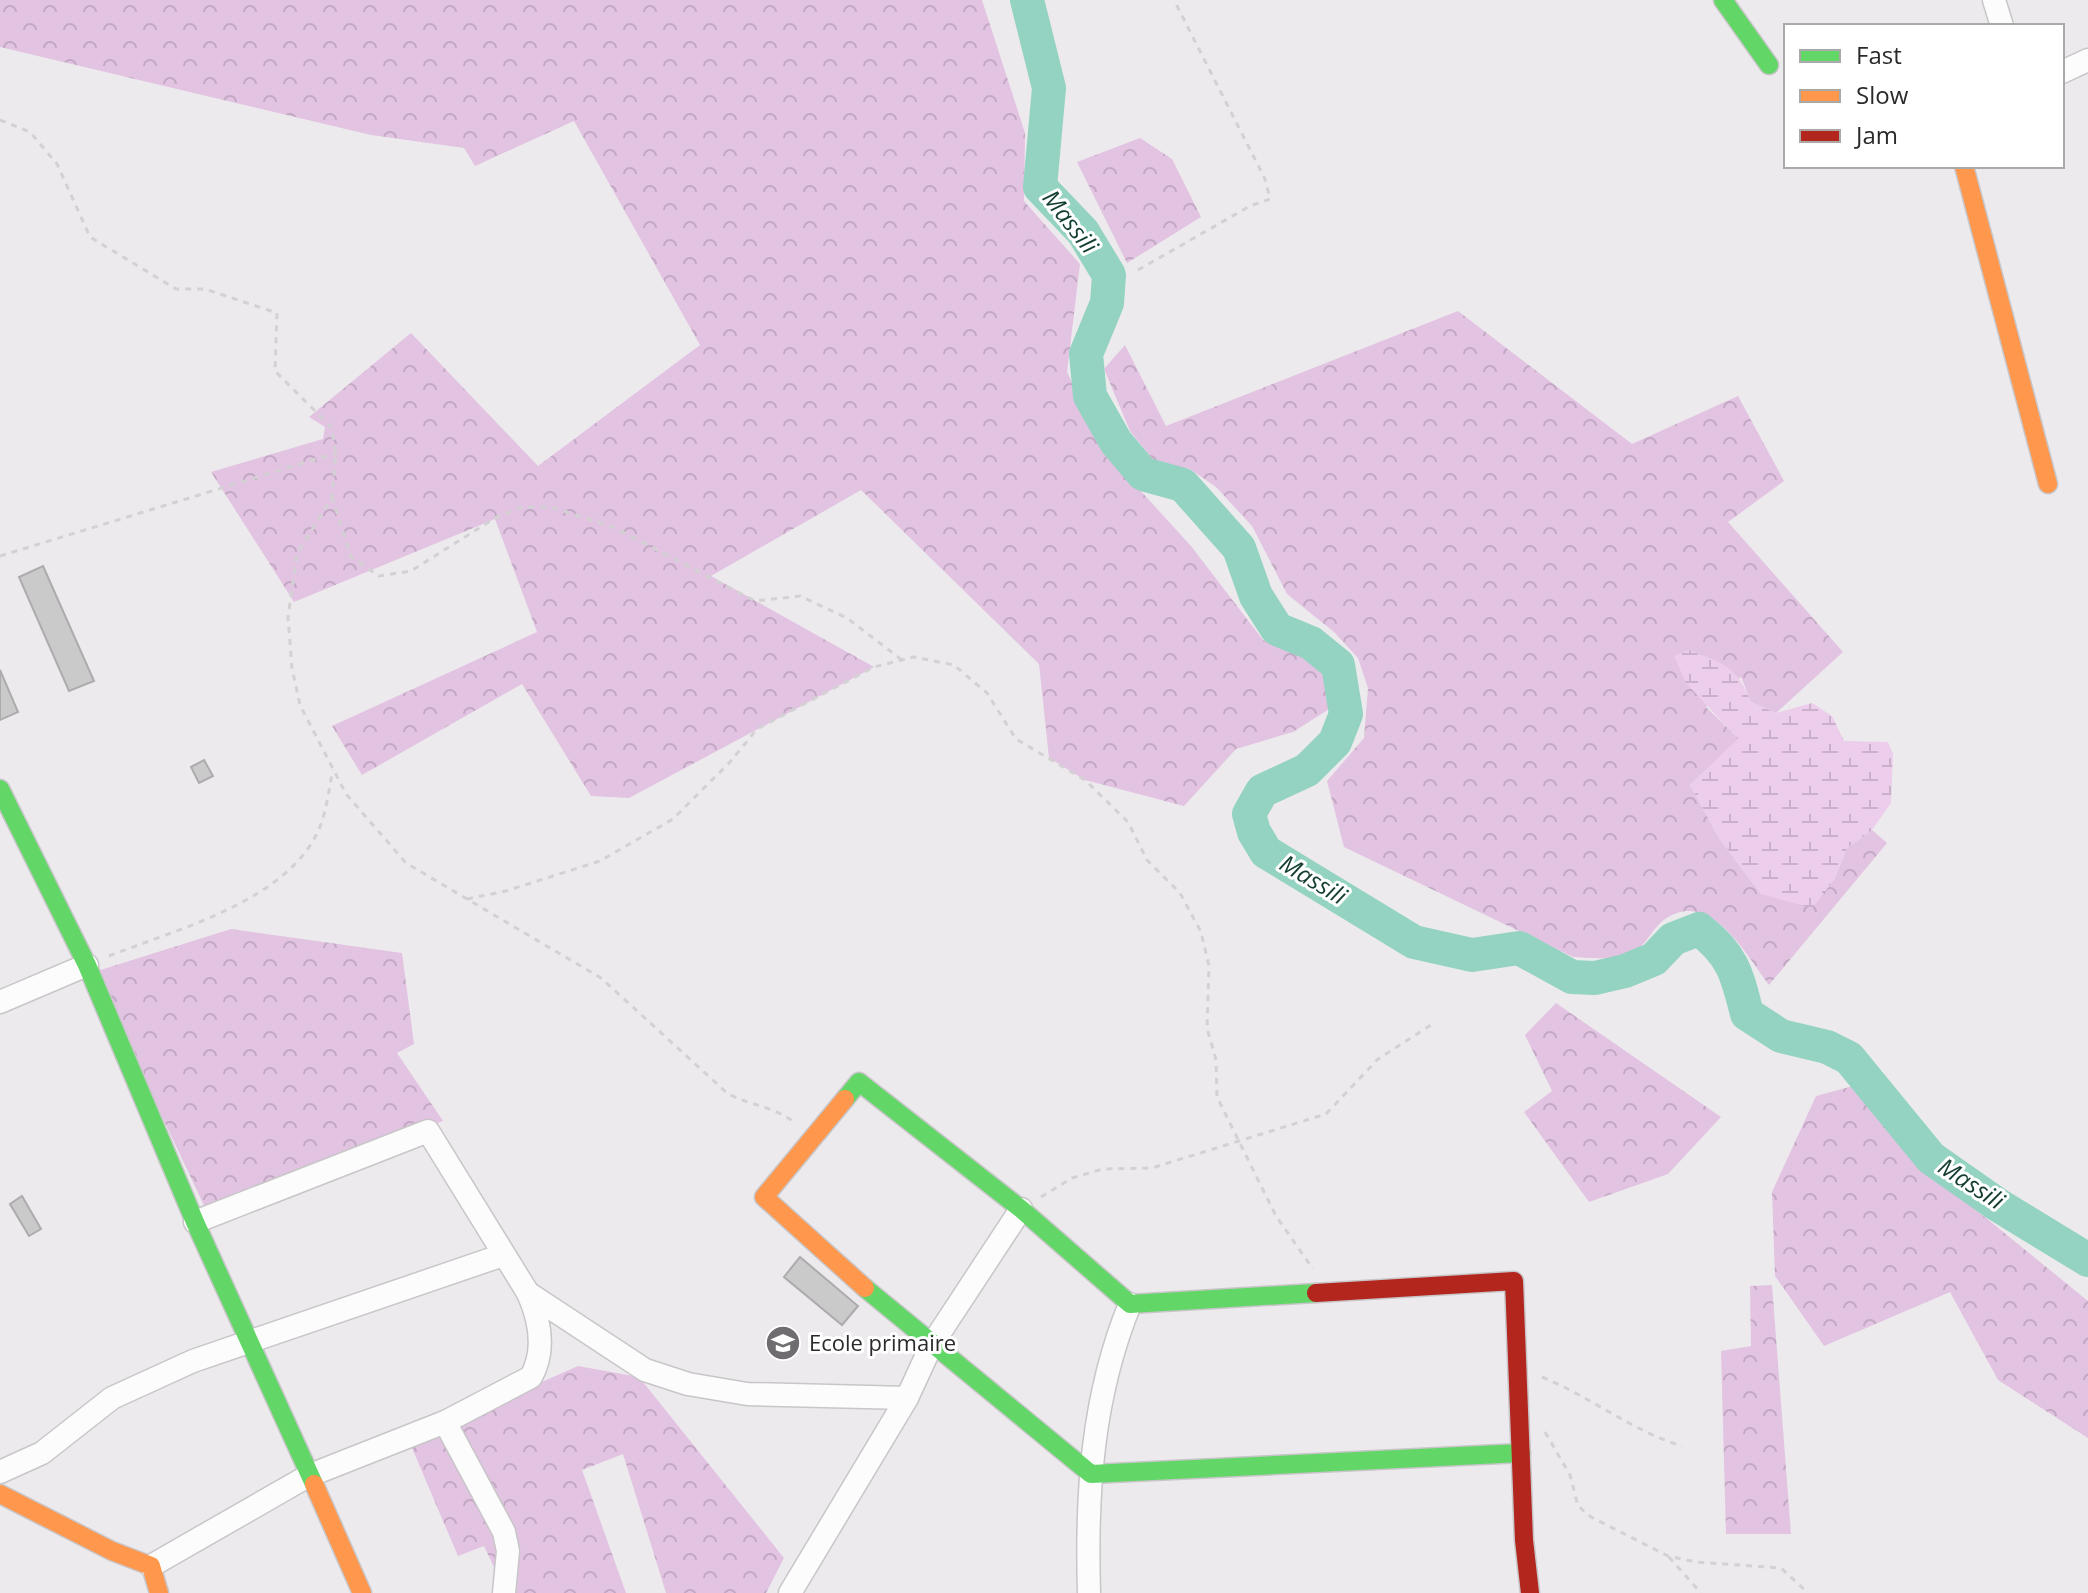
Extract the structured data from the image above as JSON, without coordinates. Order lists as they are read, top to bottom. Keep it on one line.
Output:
{"water":["Massili"],"places":{"school or university":["Ecole primaire"]},"legend":["Fast","Slow","Jam"]}
